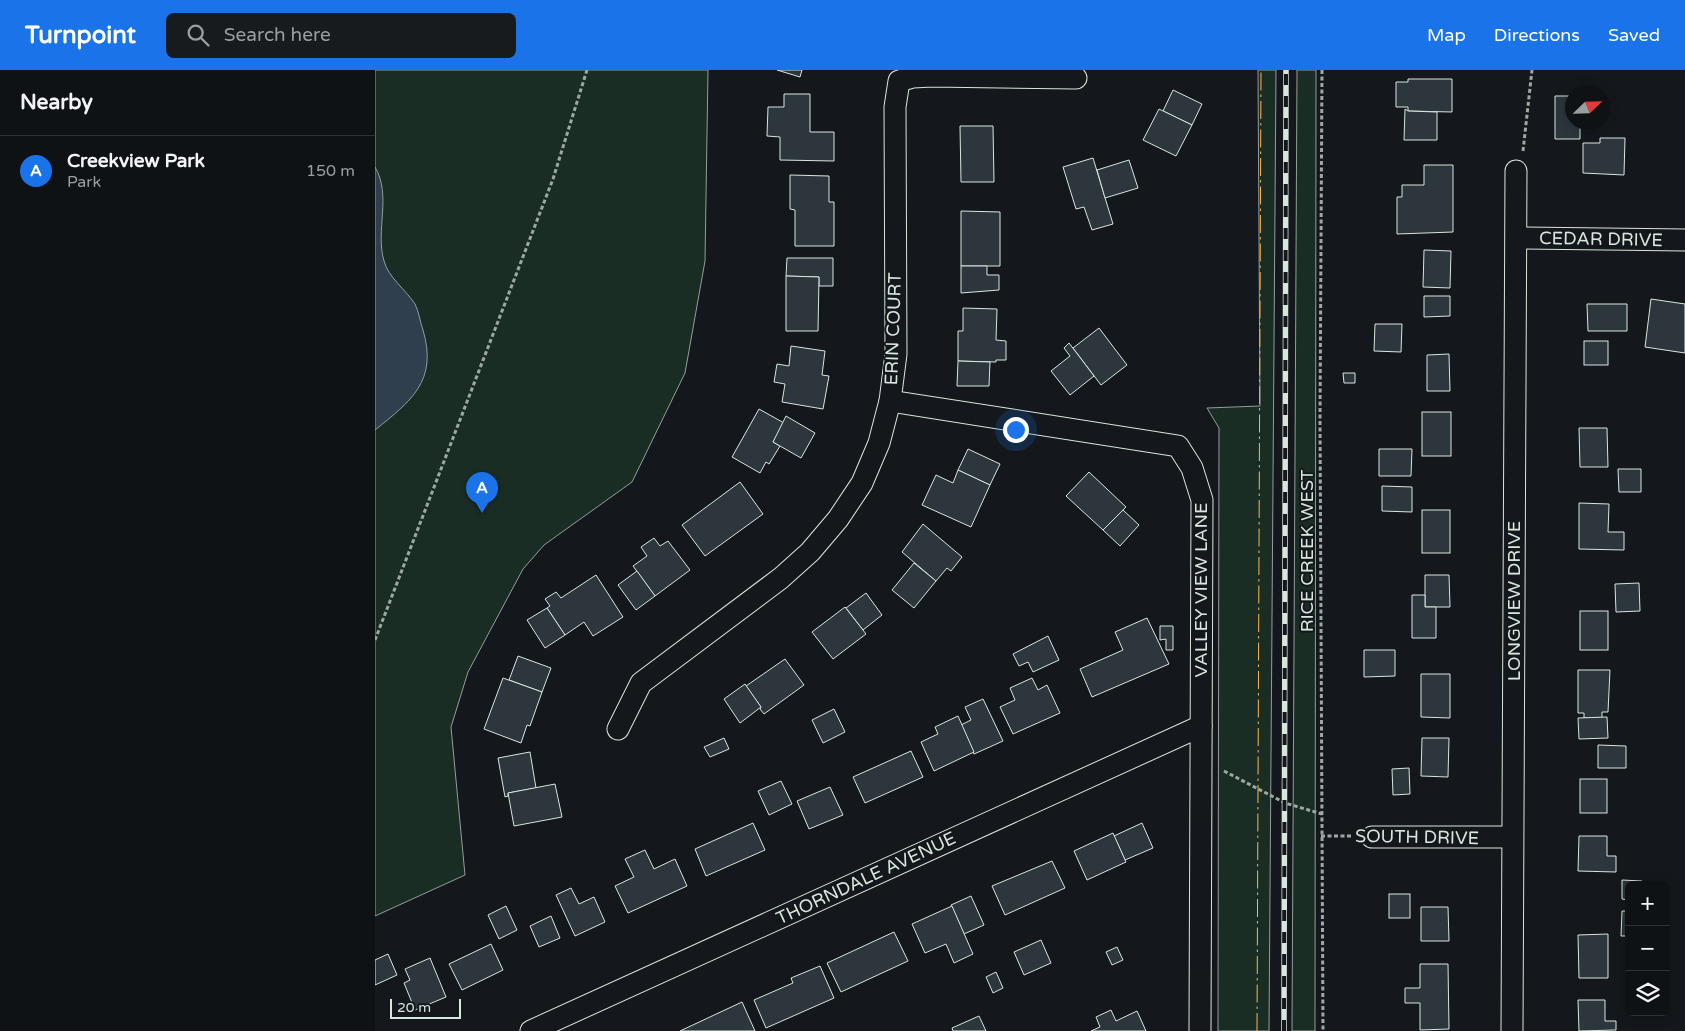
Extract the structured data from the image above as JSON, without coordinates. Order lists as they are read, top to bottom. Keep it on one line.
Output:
{"streets":{"street":["CEDAR DRIVE","ERIN COURT","VALLEY VIEW LANE","LONGVIEW DRIVE","SOUTH DRIVE","THORNDALE AVENUE"],"path":["RICE CREEK WEST"]},"crossings":[["CEDAR DRIVE","LONGVIEW DRIVE"],["ERIN COURT","VALLEY VIEW LANE"],["RICE CREEK WEST","SOUTH DRIVE"],["VALLEY VIEW LANE","THORNDALE AVENUE"],["LONGVIEW DRIVE","SOUTH DRIVE"]],"scale_bar":"20 m","north":"top right","page":{"header":"Turnpoint","search":"Search here","nav":["Map","Directions","Saved"],"heading":"Nearby","list":[{"mark":"A","name":"Creekview Park","note":"Park","value":"150 m"}],"pins":"A","map_buttons":["+","−"],"scale":"20 m"}}
